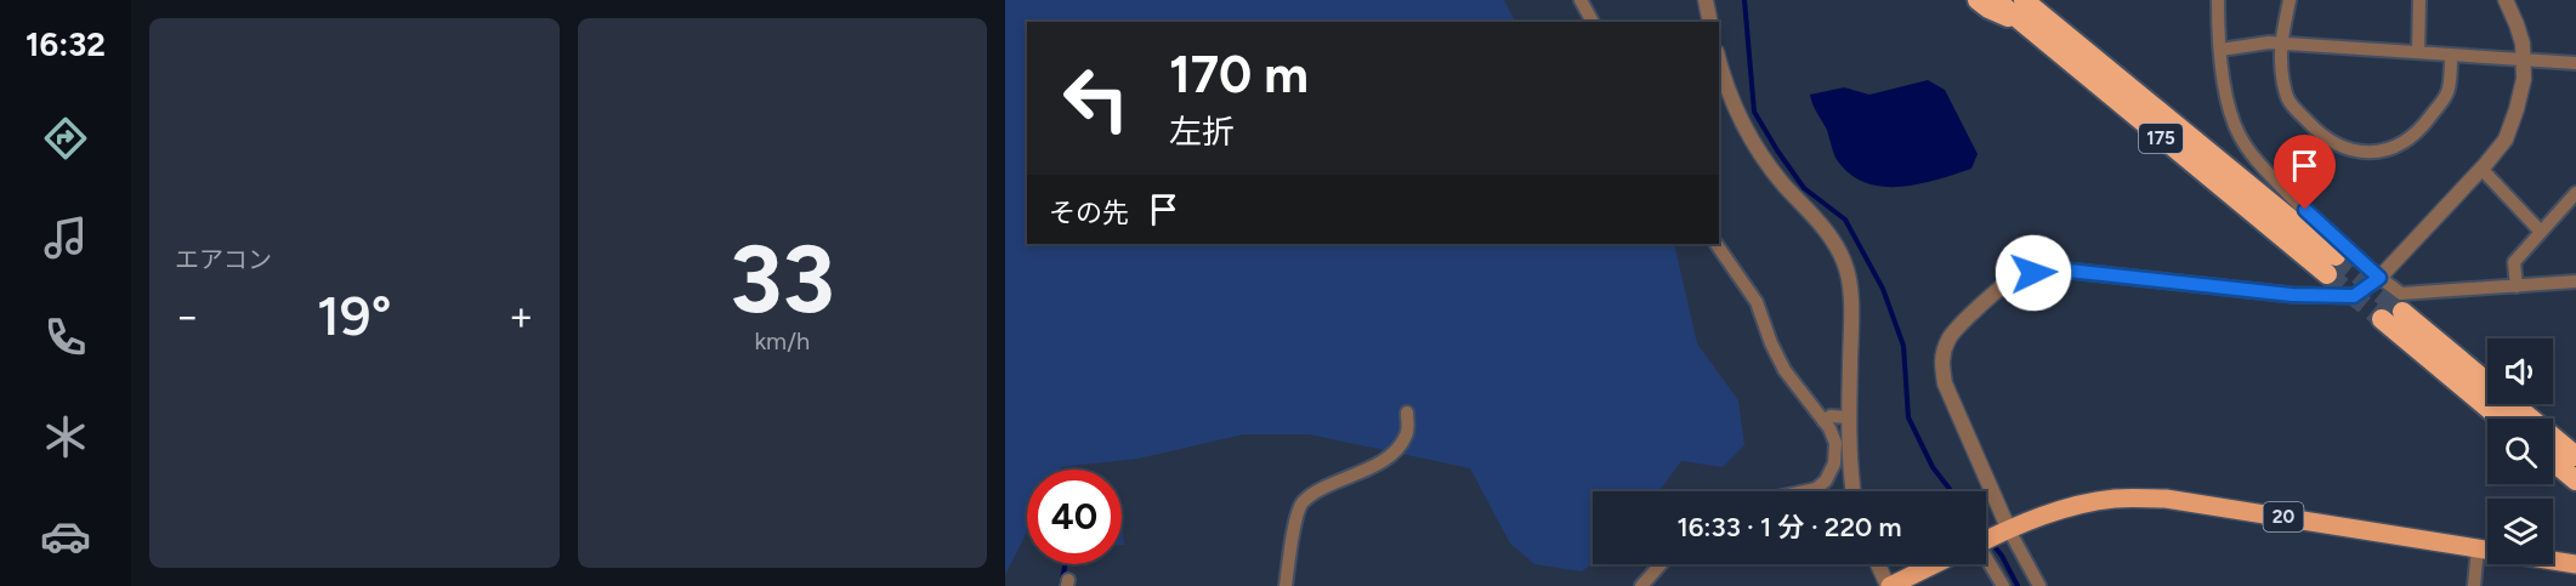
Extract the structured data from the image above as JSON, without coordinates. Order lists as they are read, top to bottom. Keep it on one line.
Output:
{"streets":{"highway":["175"],"main road":["20"]},"page":{"tabs":"16:32","tile":["エアコン",["33","km/h"]],"turn":["170 m","左折"],"then":"その先","heat":["−","19°","+"],"limit":"40","trip":"16:33 · 1 分 · 220 m"}}
